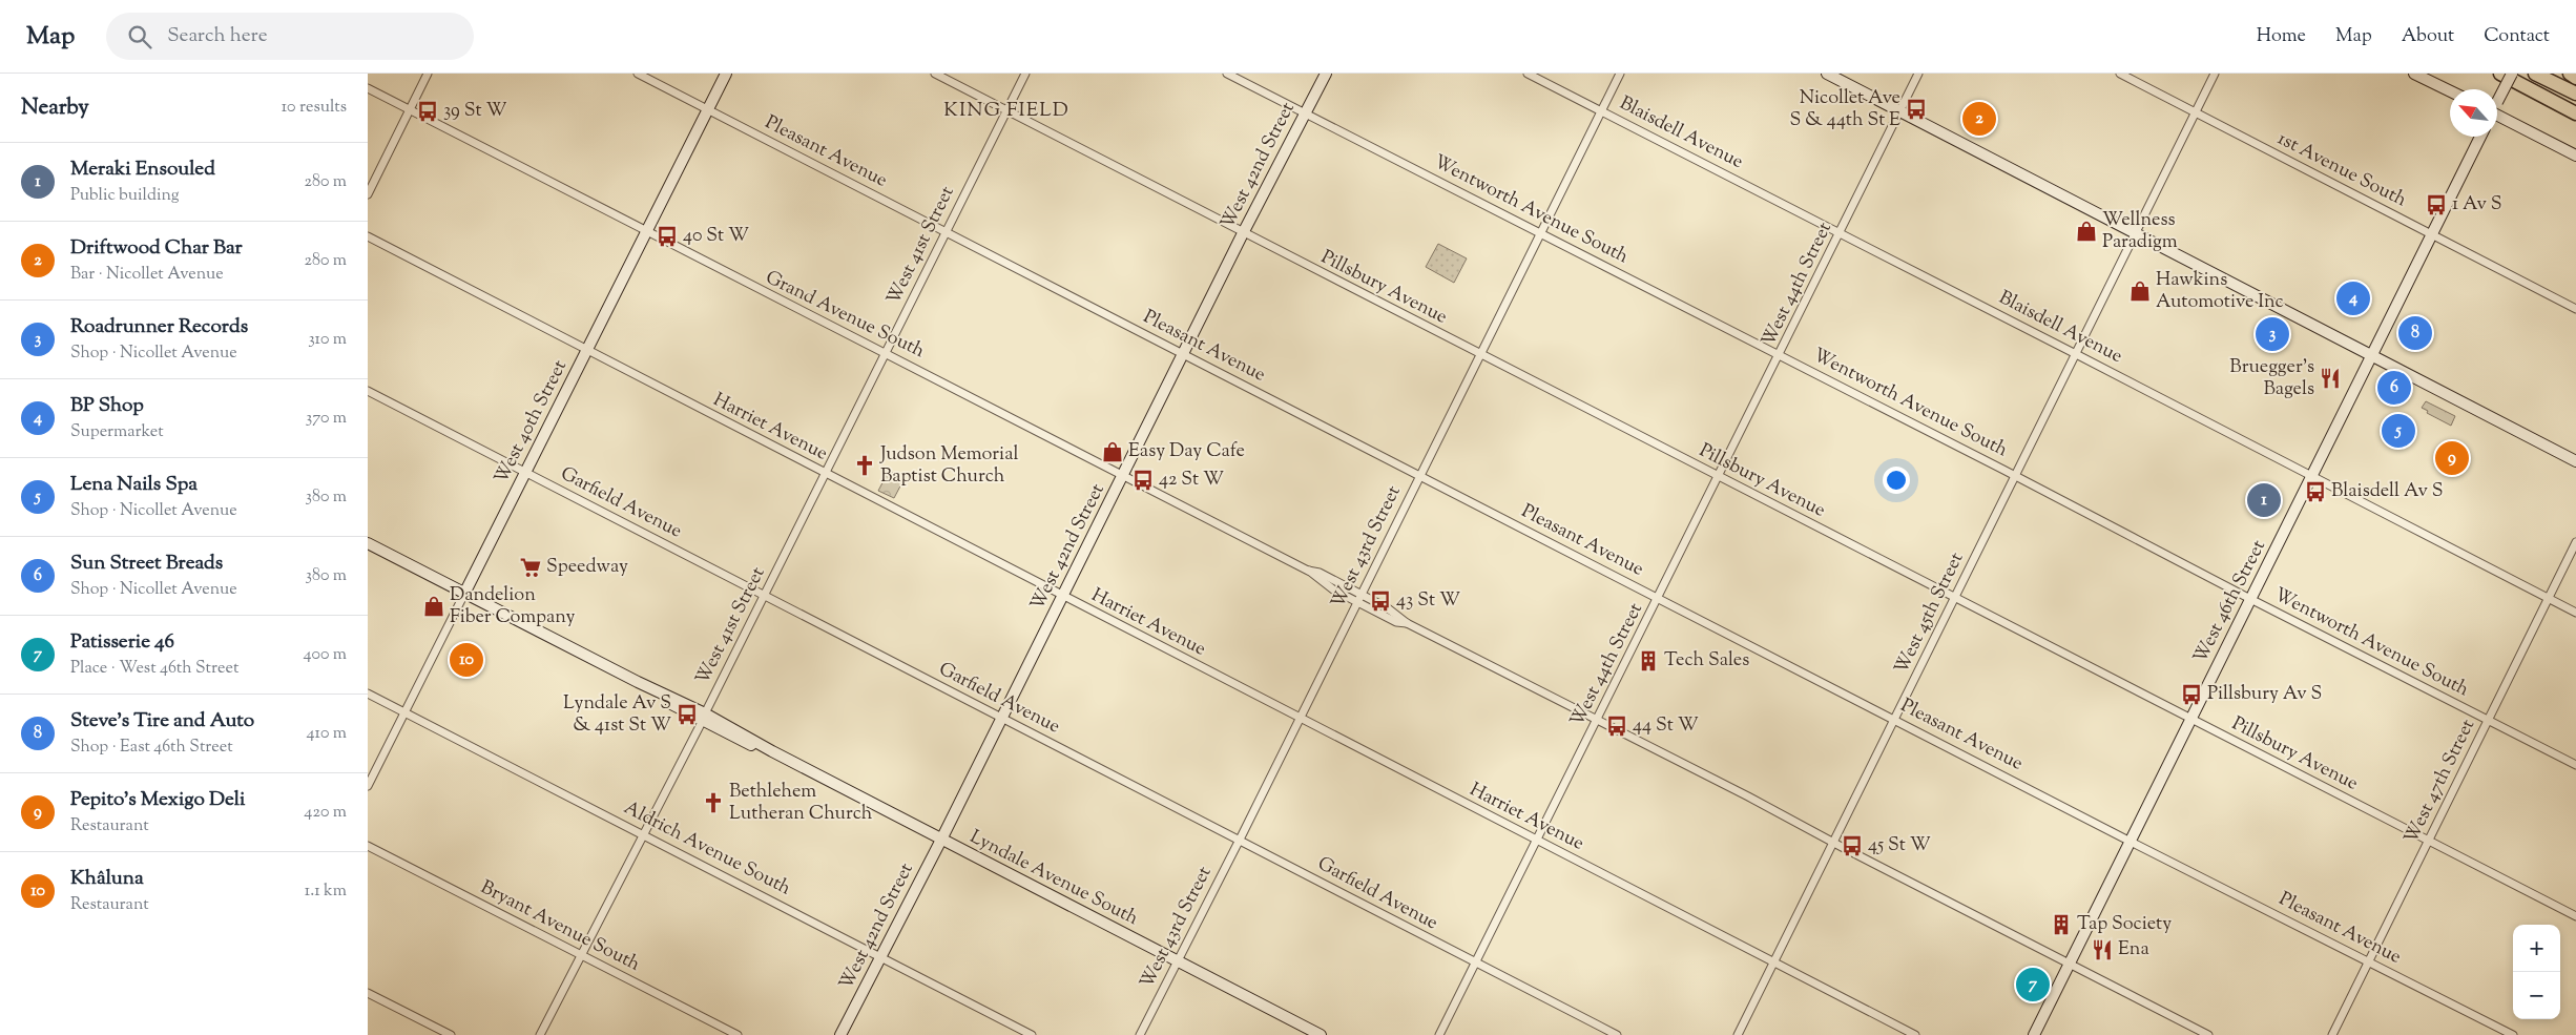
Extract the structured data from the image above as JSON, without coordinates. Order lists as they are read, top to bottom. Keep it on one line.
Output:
{"streets":{"main road":["West 42nd Street","West 40th Street","West 46th Street","Lyndale Avenue South"],"street":["Blaisdell Avenue","Pleasant Avenue","1st Avenue South","Wentworth Avenue South","West 41st Street","West 44th Street","Pillsbury Avenue","Grand Avenue South","Harriet Avenue","Garfield Avenue","West 43rd Street","West 45th Street","West 47th Street","Aldrich Avenue South","Bryant Avenue South"]},"crossings":[["Blaisdell Avenue","West 44th Street"],["Blaisdell Avenue","West 43rd Street"],["Blaisdell Avenue","West 46th Street"],["Blaisdell Avenue","West 45th Street"],["Blaisdell Avenue","West 47th Street"],["Pleasant Avenue","West 42nd Street"],["Pleasant Avenue","West 41st Street"],["Pleasant Avenue","West 44th Street"],["Pleasant Avenue","West 40th Street"],["Pleasant Avenue","West 43rd Street"],["Pleasant Avenue","West 46th Street"],["Pleasant Avenue","West 45th Street"],["Pleasant Avenue","West 47th Street"],["West 42nd Street","Wentworth Avenue South"],["West 42nd Street","Pillsbury Avenue"],["West 42nd Street","Grand Avenue South"],["West 42nd Street","Harriet Avenue"],["West 42nd Street","Garfield Avenue"],["West 42nd Street","Aldrich Avenue South"],["West 42nd Street","Lyndale Avenue South"],["1st Avenue South","West 46th Street"],["1st Avenue South","West 45th Street"],["Wentworth Avenue South","West 44th Street"],["Wentworth Avenue South","West 43rd Street"],["Wentworth Avenue South","West 46th Street"],["Wentworth Avenue South","West 45th Street"],["Wentworth Avenue South","West 47th Street"],["West 41st Street","Pillsbury Avenue"],["West 41st Street","Grand Avenue South"],["West 41st Street","Harriet Avenue"],["West 41st Street","Garfield Avenue"],["West 41st Street","Aldrich Avenue South"],["West 41st Street","Lyndale Avenue South"],["West 41st Street","Bryant Avenue South"],["West 44th Street","Pillsbury Avenue"],["West 44th Street","Grand Avenue South"],["West 44th Street","Harriet Avenue"],["West 44th Street","Garfield Avenue"],["Pillsbury Avenue","West 43rd Street"],["Pillsbury Avenue","West 46th Street"],["Pillsbury Avenue","West 45th Street"],["Pillsbury Avenue","West 47th Street"],["Grand Avenue South","West 40th Street"],["Grand Avenue South","West 43rd Street"],["Grand Avenue South","West 46th Street"],["Grand Avenue South","West 45th Street"],["West 40th Street","Harriet Avenue"],["West 40th Street","Garfield Avenue"],["West 40th Street","Aldrich Avenue South"],["West 40th Street","Lyndale Avenue South"],["Harriet Avenue","West 43rd Street"],["Harriet Avenue","West 45th Street"],["Garfield Avenue","West 43rd Street"],["West 43rd Street","Lyndale Avenue South"]],"districts":["KING FIELD"],"places":{"bus stop":["Nicollet Ave S & 44th St E","39 St W","1 Av S","40 St W","42 St W","Blaisdell Av S","43 St W","Pillsbury Av S","Lyndale Av S & 41st St W","44 St W","45 St W"],"shop":["Wellness Paradigm","Hawkins Automotive Inc","Easy Day Cafe","Dandelion Fiber Company"],"restaurant":["Bruegger's Bagels","Ena"],"church":["Judson Memorial Baptist Church","Bethlehem Lutheran Church"],"supermarket":["Speedway"],"building":["Tech Sales","Tap Society"]},"north":"top left","page":{"header":"Map","search":"Search here","nav":["Home","Map","About","Contact"],"heading":["Nearby","10 results"],"pins":["2","4","8","3","6","5","9","1","10","7"],"list":[{"mark":"1","name":"Meraki Ensouled","note":"Public building","value":"280 m"},{"mark":"2","name":"Driftwood Char Bar","note":"Bar · Nicollet Avenue","value":"280 m"},{"mark":"3","name":"Roadrunner Records","note":"Shop · Nicollet Avenue","value":"310 m"},{"mark":"4","name":"BP Shop","note":"Supermarket","value":"370 m"},{"mark":"5","name":"Lena Nails Spa","note":"Shop · Nicollet Avenue","value":"380 m"},{"mark":"6","name":"Sun Street Breads","note":"Shop · Nicollet Avenue","value":"380 m"},{"mark":"7","name":"Patisserie 46","note":"Place · West 46th Street","value":"400 m"},{"mark":"8","name":"Steve's Tire and Auto","note":"Shop · East 46th Street","value":"410 m"},{"mark":"9","name":"Pepito's Mexigo Deli","note":"Restaurant","value":"420 m"},{"mark":"10","name":"Khâluna","note":"Restaurant","value":"1.1 km"}],"map_buttons":["+","−"]}}
